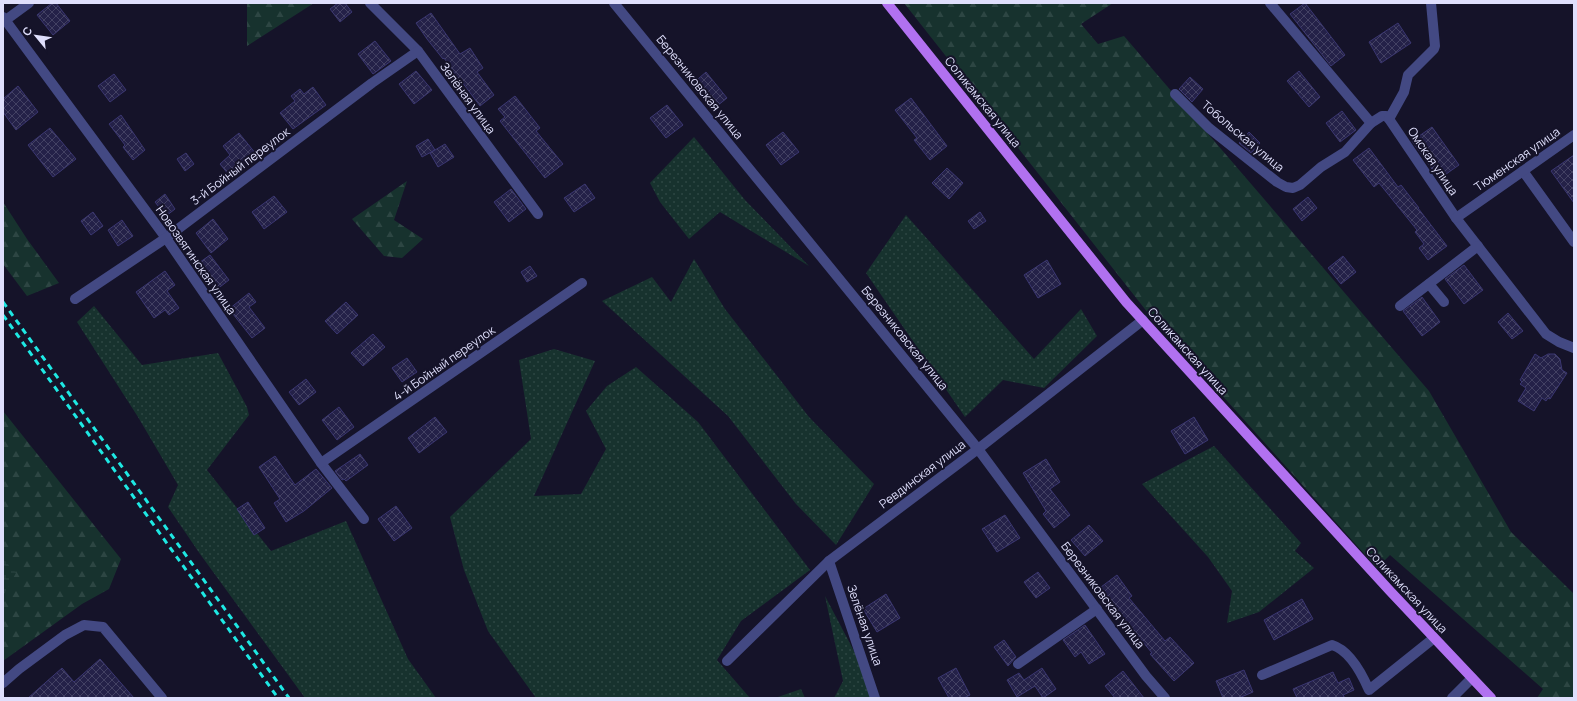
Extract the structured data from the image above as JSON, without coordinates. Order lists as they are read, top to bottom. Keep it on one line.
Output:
{"streets":{"main road":["Соликамская улица"],"street":["Березниковская улица","Зелёная улица","Тобольская улица","Тюменская улица","Омская улица","3-й Бойный переулок","Новозвягинская улица","4-й Бойный переулок","Ревдинская улица"]},"crossings":[["Березниковская улица","Ревдинская улица"],["Зелёная улица","3-й Бойный переулок"],["Зелёная улица","Ревдинская улица"],["Соликамская улица","Ревдинская улица"],["Тюменская улица","Омская улица"],["3-й Бойный переулок","Новозвягинская улица"],["Новозвягинская улица","4-й Бойный переулок"]],"north":"top left"}
